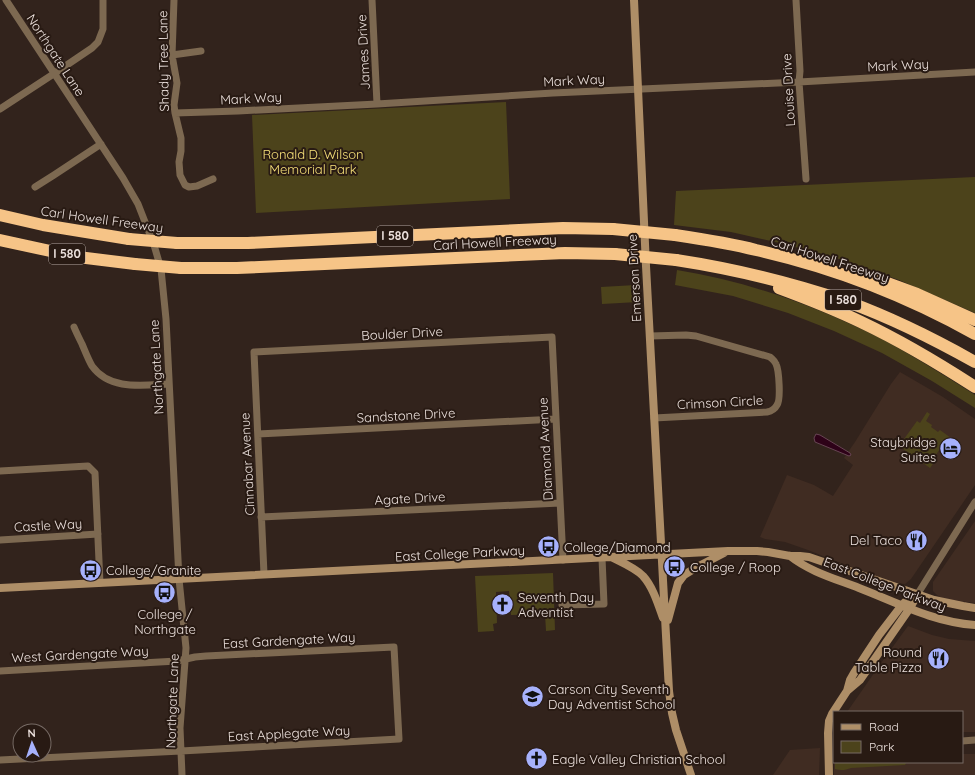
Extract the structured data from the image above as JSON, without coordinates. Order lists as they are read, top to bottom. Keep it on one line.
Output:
{"streets":{"highway":["Carl Howell Freeway","I 580"],"main road":["Emerson Drive","East College Parkway"],"street":["James Drive","Northgate Lane","Shady Tree Lane","Mark Way","Louise Drive","Boulder Drive","Crimson Circle","Sandstone Drive","Diamond Avenue","Cinnabar Avenue","Agate Drive","Castle Way","East Gardengate Way","West Gardengate Way","East Applegate Way"]},"crossings":[["James Drive","Mark Way"],["Northgate Lane","East College Parkway"],["Northgate Lane","East Gardengate Way"],["Northgate Lane","West Gardengate Way"],["Northgate Lane","East Applegate Way"],["Shady Tree Lane","Mark Way"],["Mark Way","Louise Drive"],["Mark Way","Emerson Drive"],["Emerson Drive","Crimson Circle"],["Emerson Drive","East College Parkway"],["Boulder Drive","Diamond Avenue"],["Boulder Drive","Cinnabar Avenue"],["Sandstone Drive","Diamond Avenue"],["Sandstone Drive","Cinnabar Avenue"],["Diamond Avenue","Agate Drive"],["Diamond Avenue","East College Parkway"],["Cinnabar Avenue","Agate Drive"],["Cinnabar Avenue","East College Parkway"],["East Gardengate Way","West Gardengate Way"],["East Gardengate Way","East Applegate Way"]],"parks":["Ronald D. Wilson Memorial Park"],"places":{"hotel":["Staybridge Suites"],"restaurant":["Del Taco","Round Table Pizza"],"bus stop":["College/Diamond","College / Roop","College/Granite","College / Northgate"],"church":["Seventh Day Adventist","Eagle Valley Christian School"],"school or university":["Carson City Seventh Day Adventist School"]},"legend":["Road","Park"],"north":"top"}
